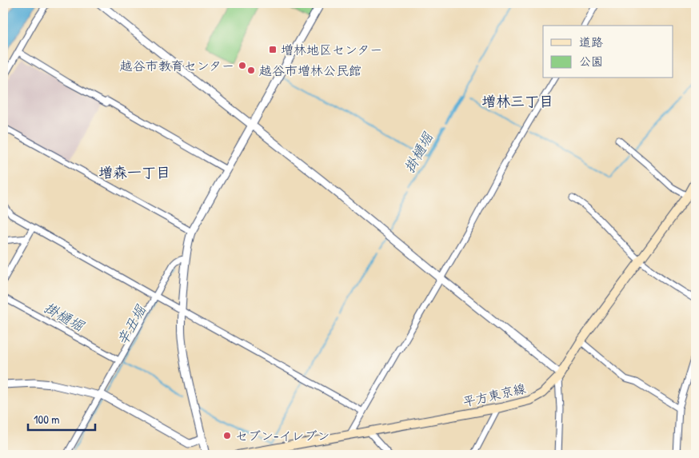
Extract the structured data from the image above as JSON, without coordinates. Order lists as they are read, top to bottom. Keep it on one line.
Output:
{"streets":{"main road":["平方東京線"]},"districts":["増林三丁目","増森一丁目"],"water":["掛樋堀","辛丑堀"],"places":{"transit":["増林地区センター"],"other":["越谷市教育センター","越谷市増林公民館","セブン-イレブン"]},"legend":["道路","公園"],"scale_bar":"100 m"}
